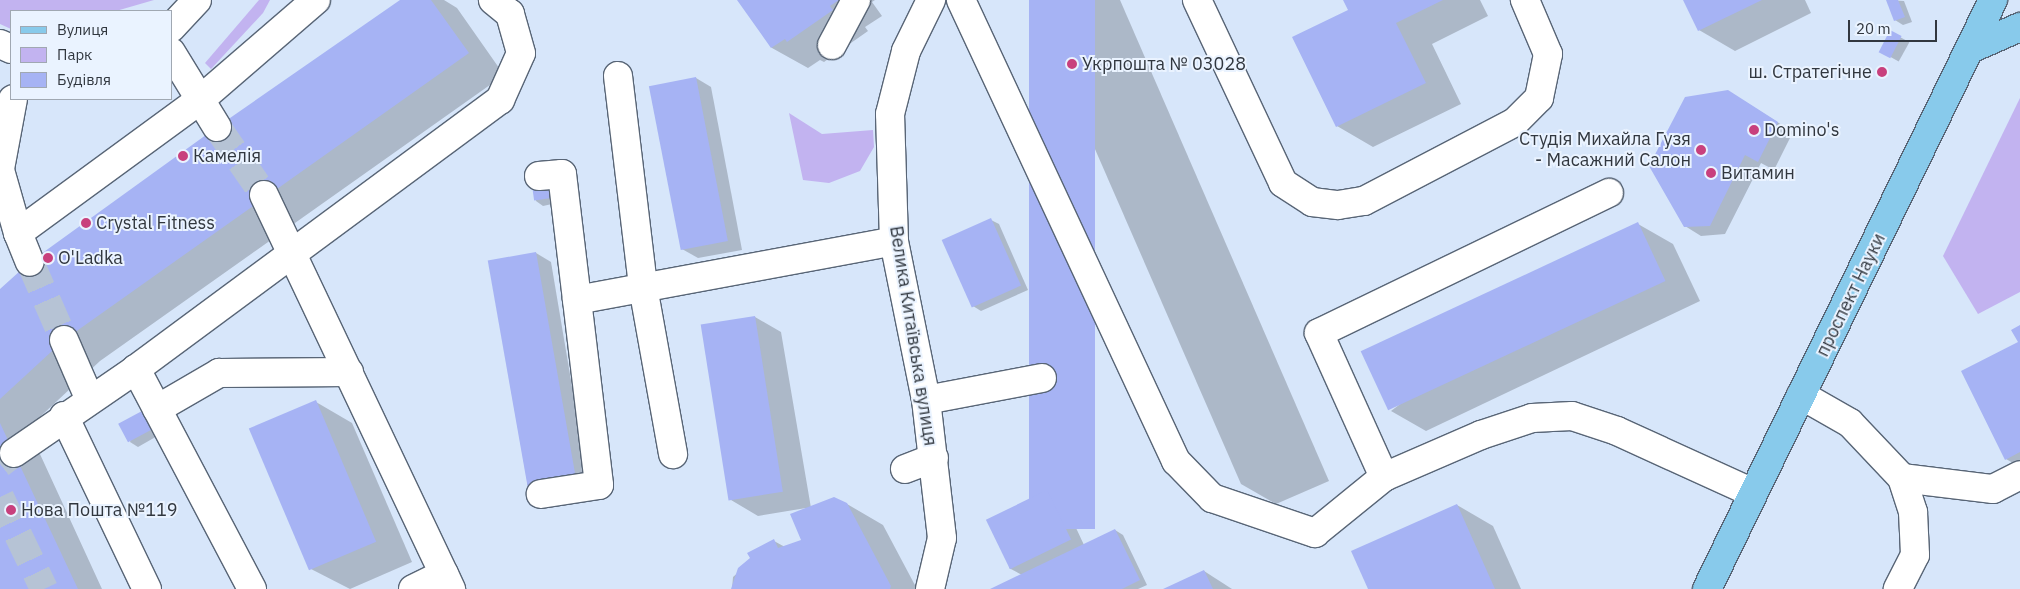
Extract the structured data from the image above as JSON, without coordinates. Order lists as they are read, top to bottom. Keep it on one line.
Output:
{"streets":{"main road":["проспект Науки"],"street":["Велика Китаївська вулиця"]},"places":["Укрпошта № 03028","ш. Стратегічне","Domino's","Студія Михайла Гузя - Масажний Салон","Камелія","Витамин","Crystal Fitness","O'Ladka","Нова Пошта №119"],"legend":["Вулиця","Парк","Будівля"],"scale_bar":"20 m"}
